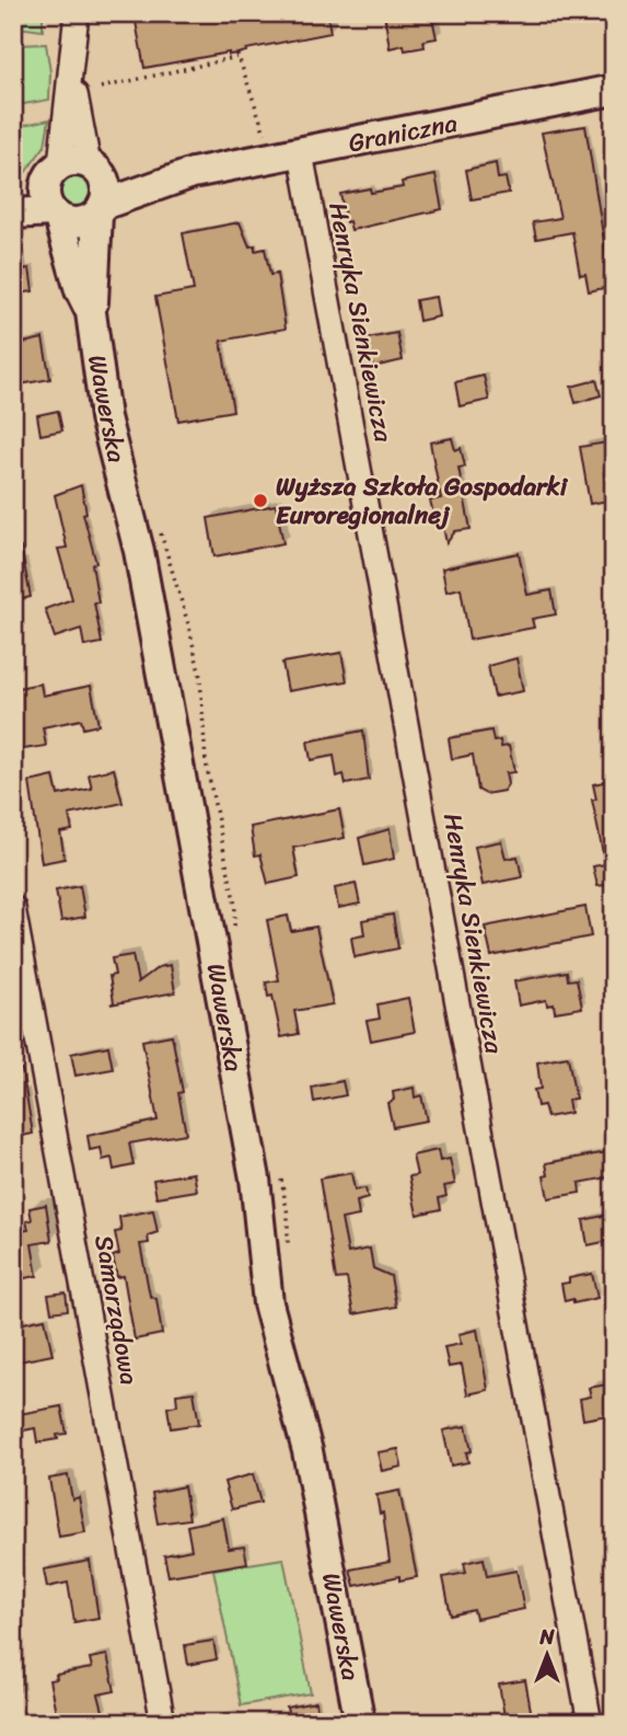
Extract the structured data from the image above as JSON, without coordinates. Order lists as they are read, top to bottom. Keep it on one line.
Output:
{"streets":{"street":["Graniczna","Henryka Sienkiewicza","Wawerska","Samorządowa"]},"crossings":[["Graniczna","Henryka Sienkiewicza"],["Graniczna","Wawerska"]],"places":["Wyższa Szkoła Gospodarki Euroregionalnej"],"north":"top"}
